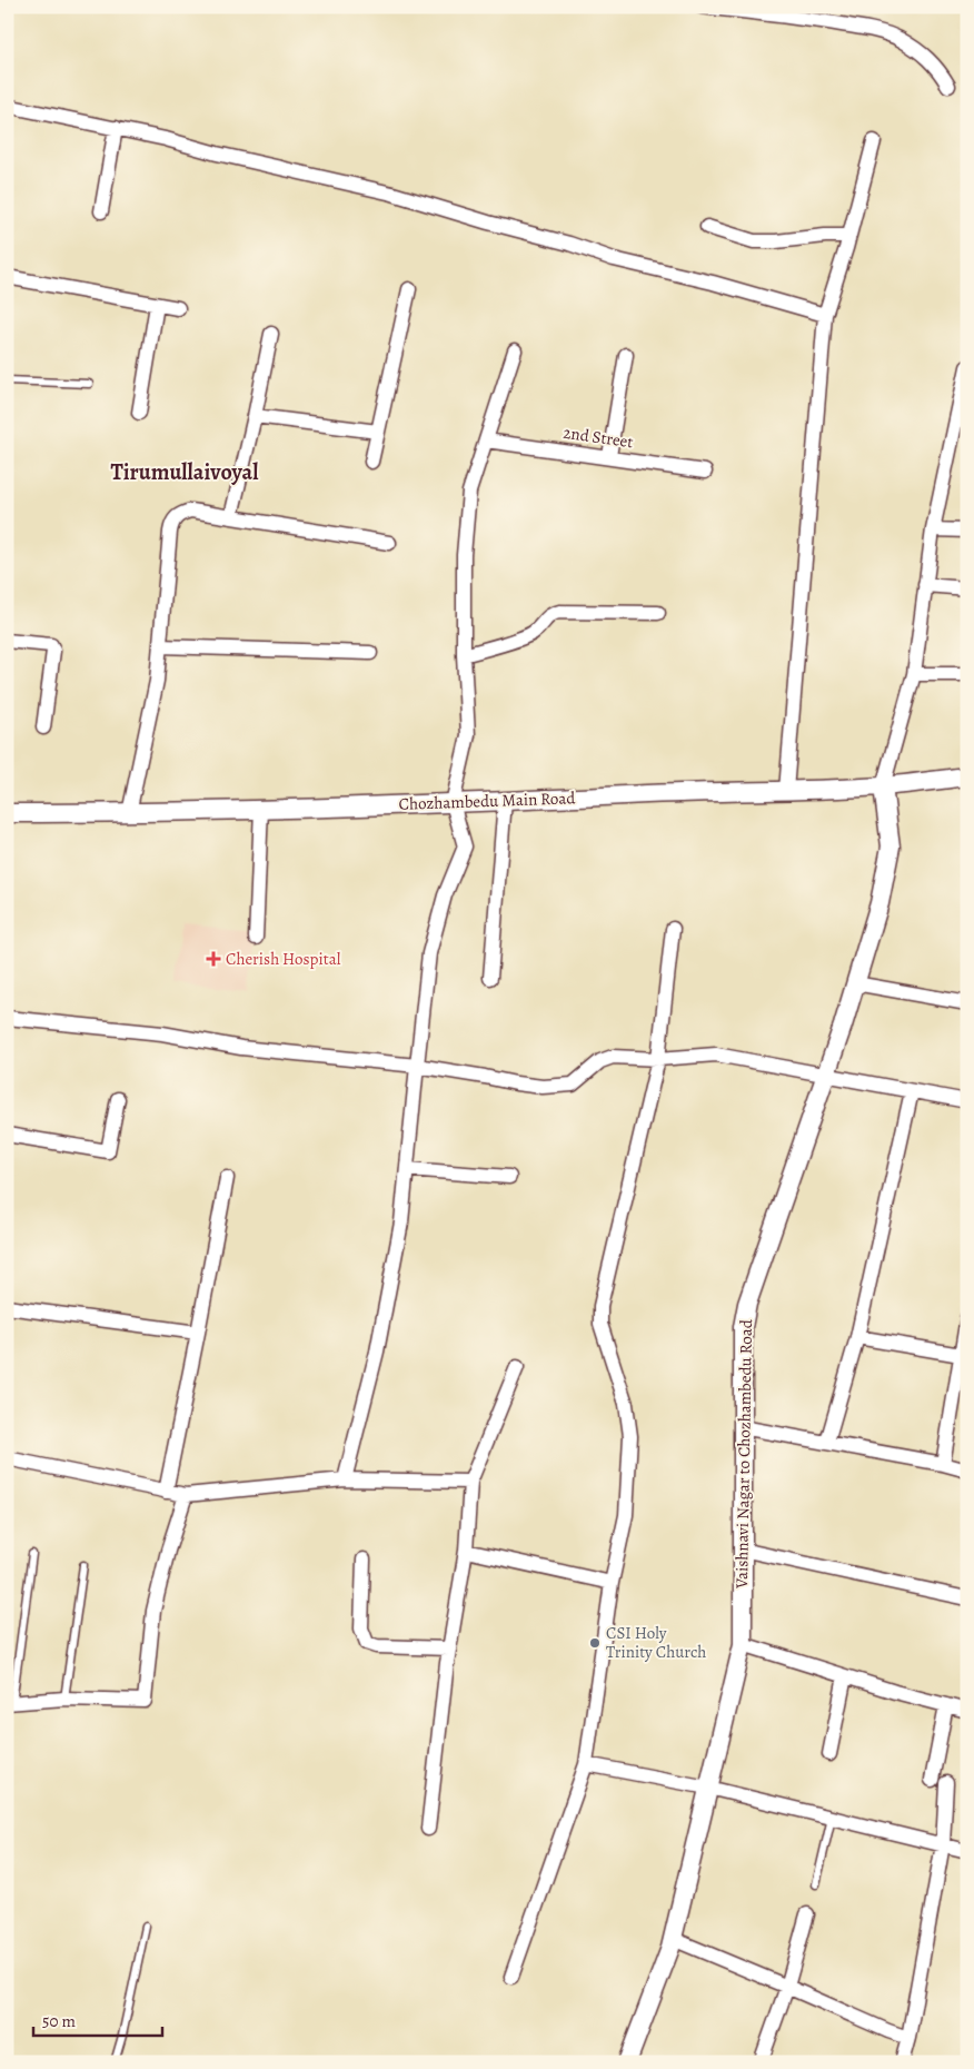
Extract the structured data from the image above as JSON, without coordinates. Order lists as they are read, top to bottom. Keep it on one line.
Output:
{"streets":{"street":["2nd Street","Chozhambedu Main Road","Vaishnavi Nagar to Chozhambedu Road"]},"crossings":[["Chozhambedu Main Road","Vaishnavi Nagar to Chozhambedu Road"]],"districts":["Tirumullaivoyal"],"places":{"health":["Cherish Hospital"],"other":["CSI Holy Trinity Church"]},"scale_bar":"50 m"}
